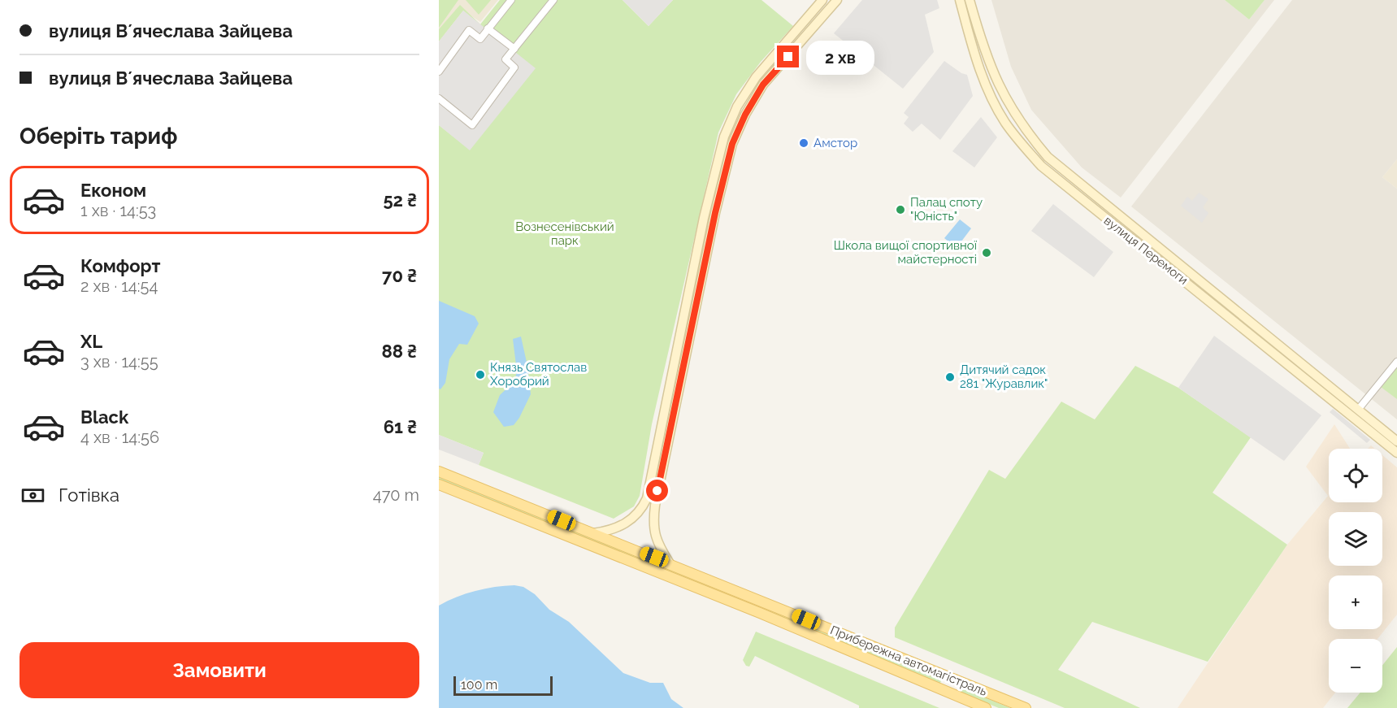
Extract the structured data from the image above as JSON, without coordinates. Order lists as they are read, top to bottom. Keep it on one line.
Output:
{"streets":{"main road":["вулиця Перемоги","Прибережна автомагістраль"]},"parks":["Вознесенівський парк"],"places":["Амстор","Палац споту \"Юність\"","Школа вищої спортивної майстерності","Князь Святослав Хоробрий","Дитячий садок 281 \"Журавлик\""],"scale_bar":"100 m","page":{"banner":["вулиця Вʼячеслава Зайцева","вулиця Вʼячеслава Зайцева"],"bubble":"2 хв","heading":"Оберіть тариф","list":[{"name":"Економ","note":"1 хв · 14:53","value":"52 ₴"},{"name":"Комфорт","note":"2 хв · 14:54","value":"70 ₴"},{"name":"XL","note":"3 хв · 14:55","value":"88 ₴"},{"name":"Black","note":"4 хв · 14:56","value":"61 ₴"}],"map_buttons":["+","−"],"pay":["Готівка","470 m"],"buttons":"Замовити","scale":"100 m"}}
